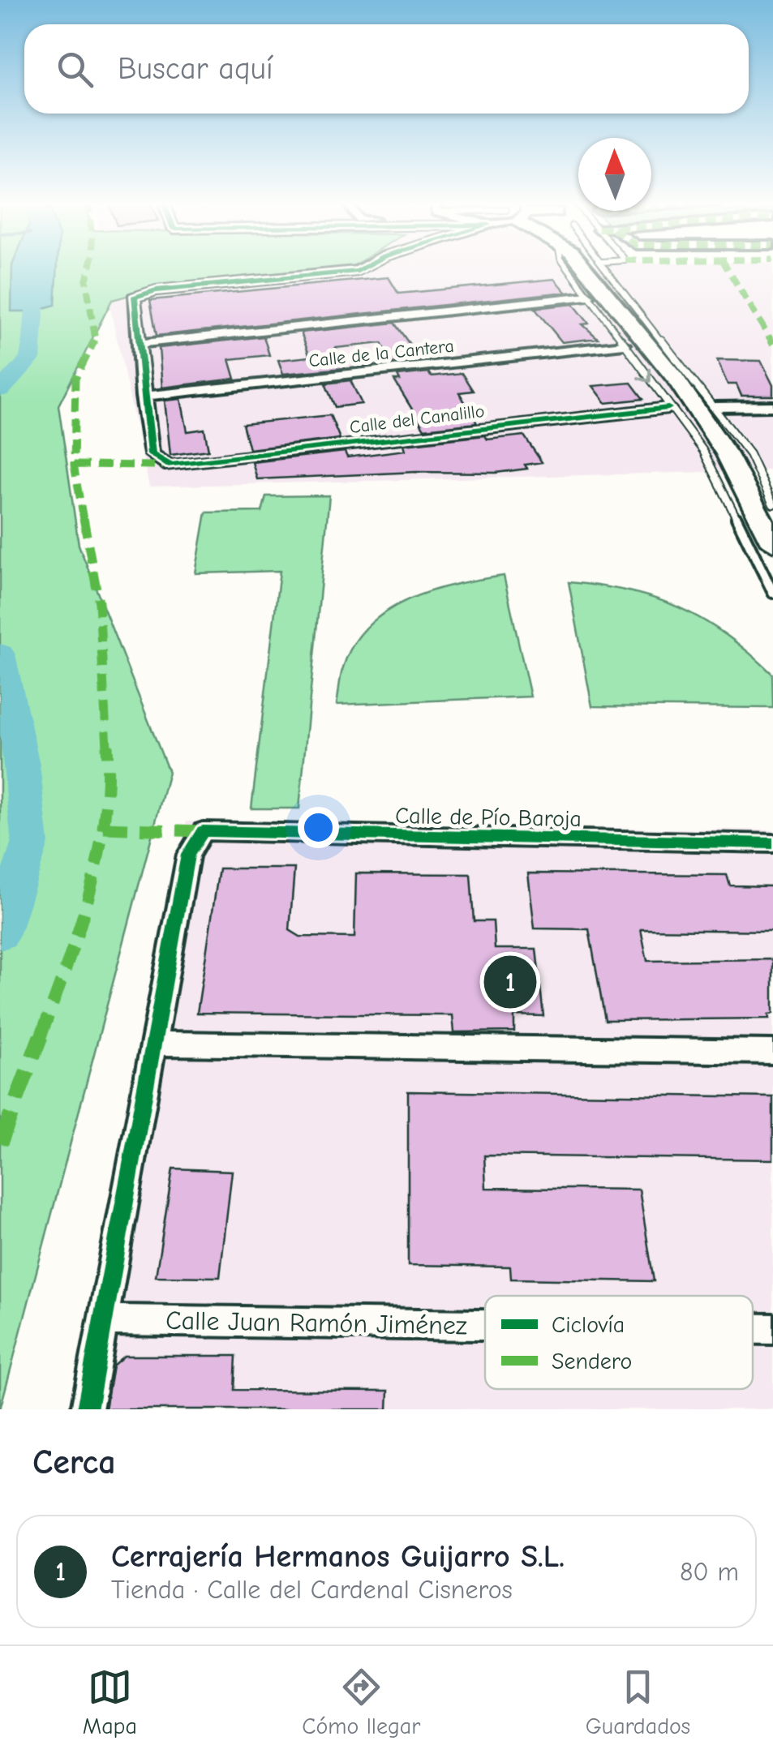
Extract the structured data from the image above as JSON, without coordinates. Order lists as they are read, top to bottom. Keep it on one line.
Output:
{"streets":{"street":["Calle de la Cantera","Calle del Canalillo","Calle de Pío Baroja","Calle Juan Ramón Jiménez"]},"crossings":[["Calle de la Cantera","Calle del Canalillo"]],"legend":["Ciclovía","Sendero"],"north":"top","page":{"search":"Buscar aquí","pins":"1","heading":"Cerca","list":[{"mark":"1","name":"Cerrajería Hermanos Guijarro S.L.","note":"Tienda · Calle del Cardenal Cisneros","value":"80 m"}],"nav":["Mapa","Cómo llegar","Guardados"]}}
